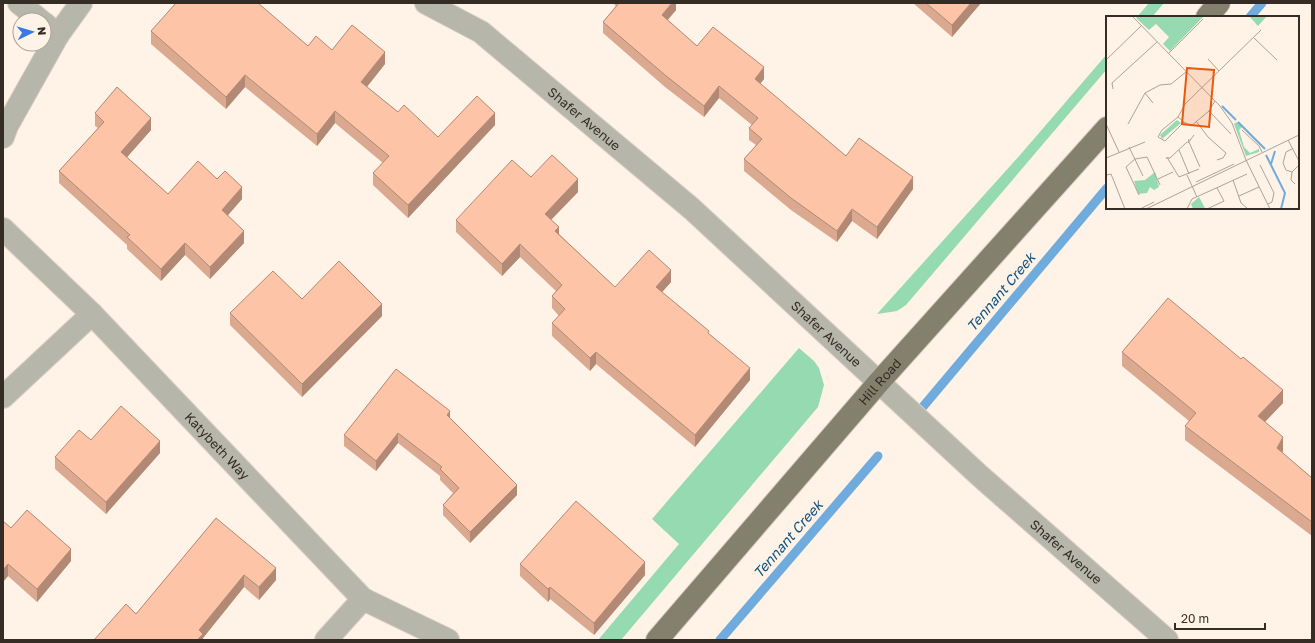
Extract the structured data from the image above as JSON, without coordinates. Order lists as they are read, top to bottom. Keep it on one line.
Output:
{"streets":{"main road":["Hill Road"],"street":["Shafer Avenue","Katybeth Way"]},"crossings":[["Shafer Avenue","Hill Road"]],"water":["Tennant Creek"],"scale_bar":"20 m","north":"right"}
